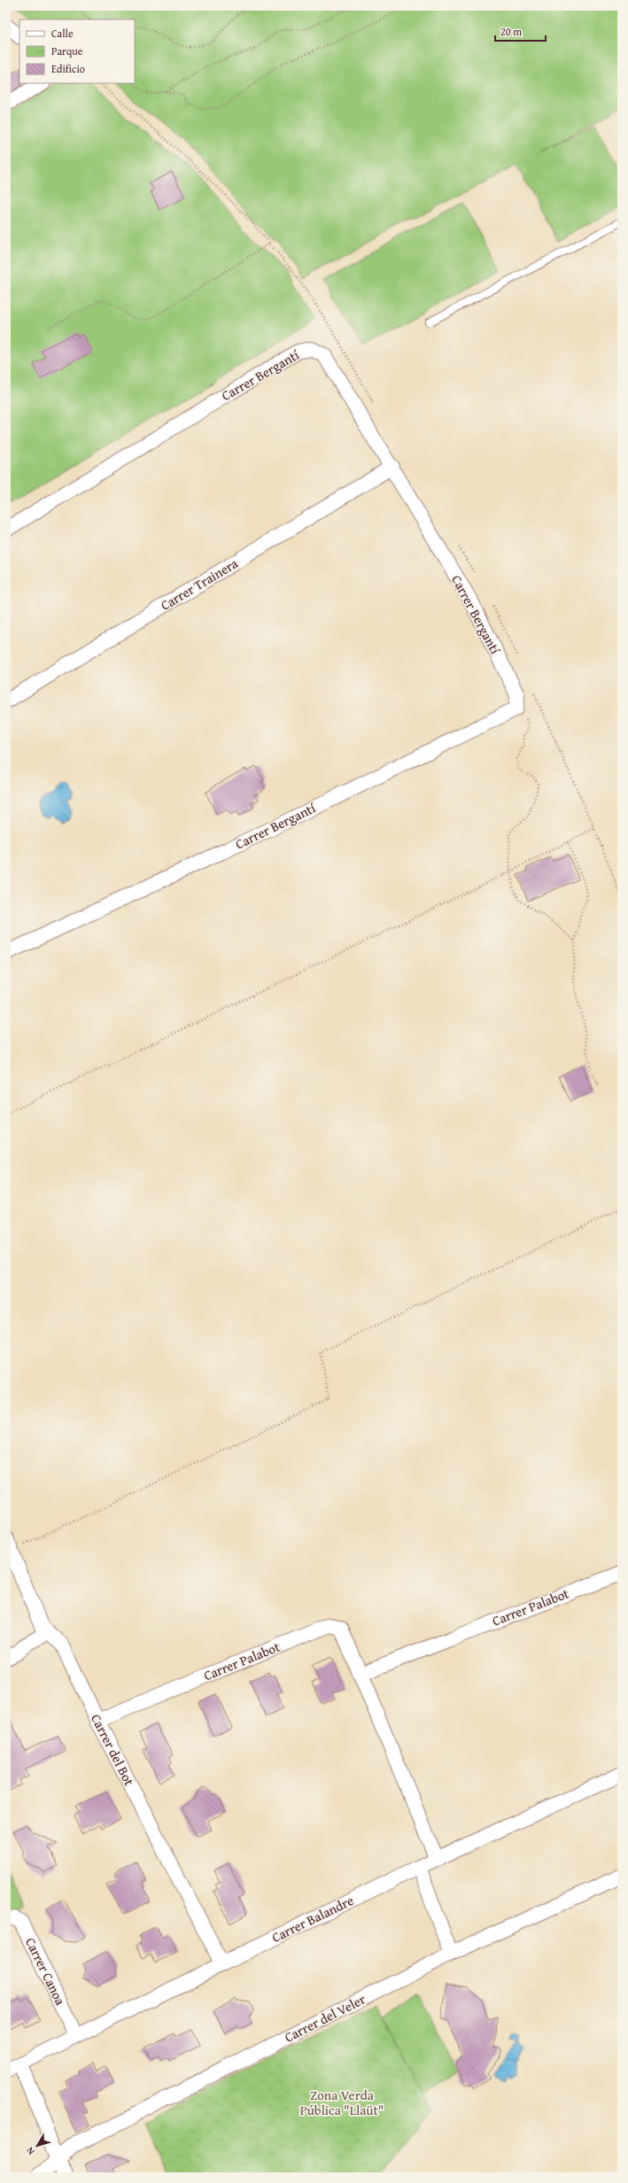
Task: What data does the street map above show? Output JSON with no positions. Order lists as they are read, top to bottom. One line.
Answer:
{"streets":{"street":["Carrer Bergantí","Carrer Trainera","Carrer Palabot","Carrer del Bot","Carrer Balandre","Carrer Canoa","Carrer del Veler"]},"crossings":[["Carrer Bergantí","Carrer Trainera"],["Carrer Palabot","Carrer del Bot"],["Carrer Palabot","Carrer Balandre"],["Carrer del Bot","Carrer Balandre"],["Carrer Balandre","Carrer Canoa"]],"parks":["Zona Verda Pública \"Llaüt\""],"legend":["Calle","Parque","Edificio"],"scale_bar":"20 m","north":"bottom left"}
